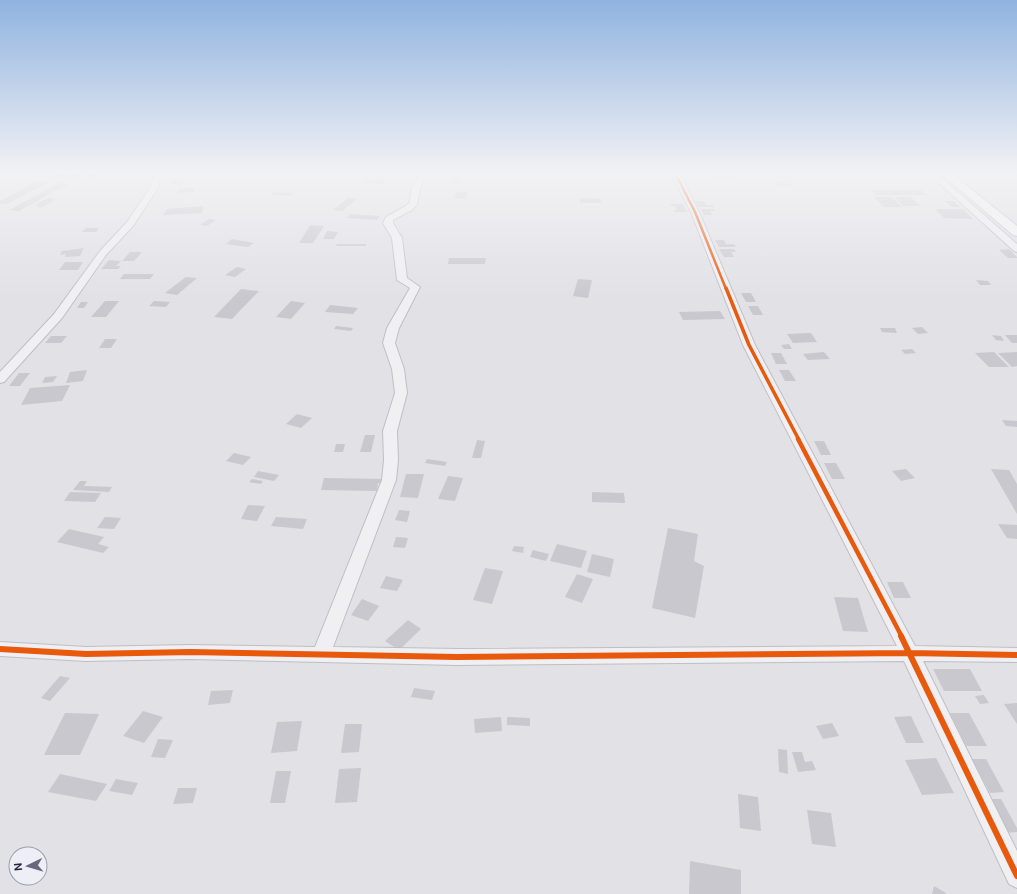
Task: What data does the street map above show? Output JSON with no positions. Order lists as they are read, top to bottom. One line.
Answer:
{"north":"left"}
